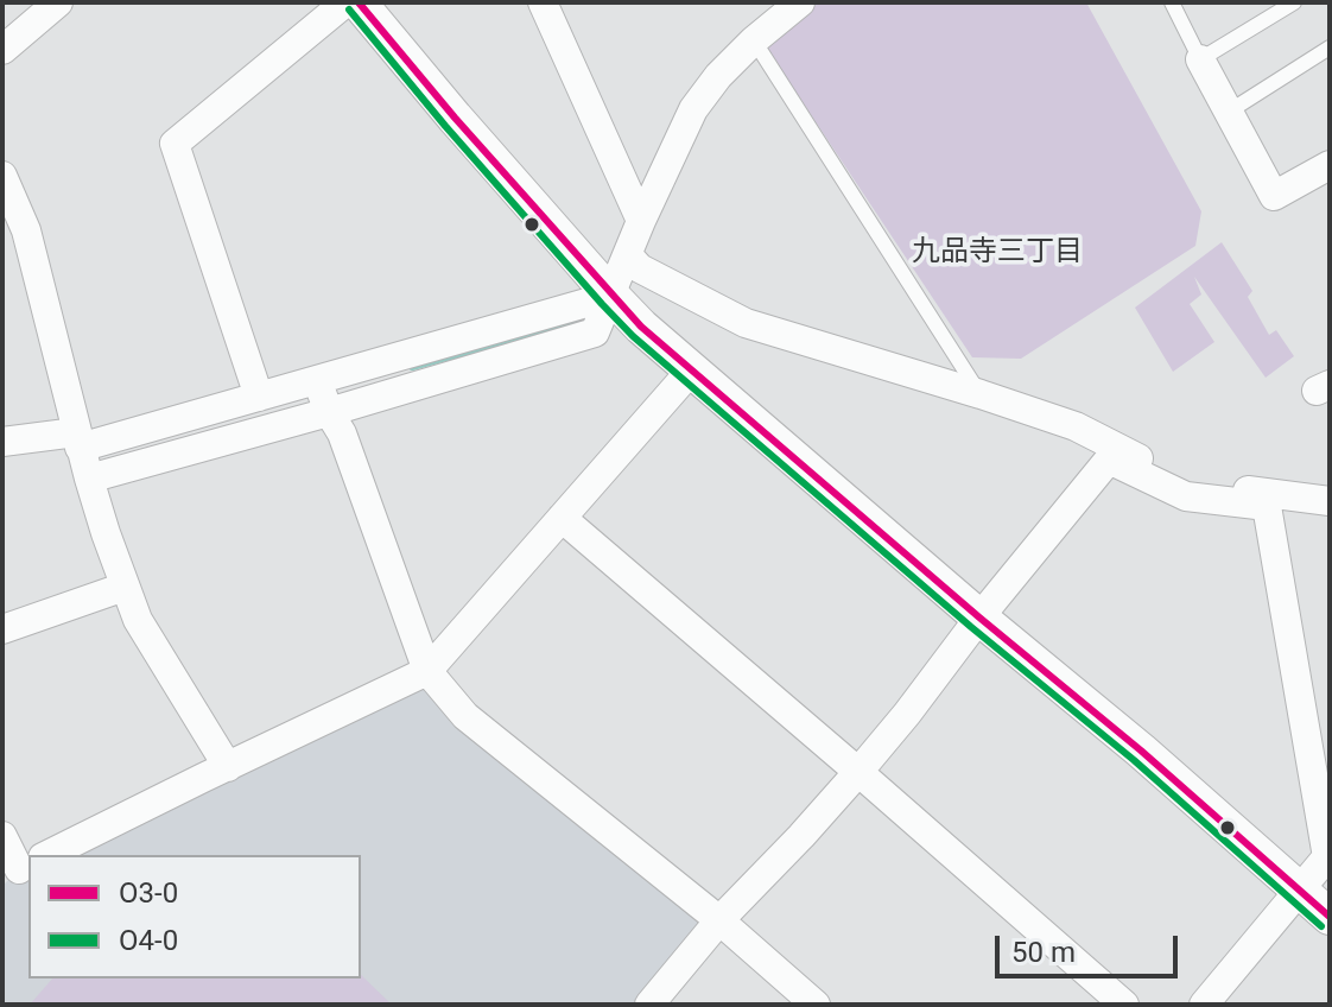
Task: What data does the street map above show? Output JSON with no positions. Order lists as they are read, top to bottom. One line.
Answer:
{"districts":["九品寺三丁目"],"lines":["transit line O3-0","transit line O4-0"],"legend":["O3-0","O4-0"],"scale_bar":"50 m"}
